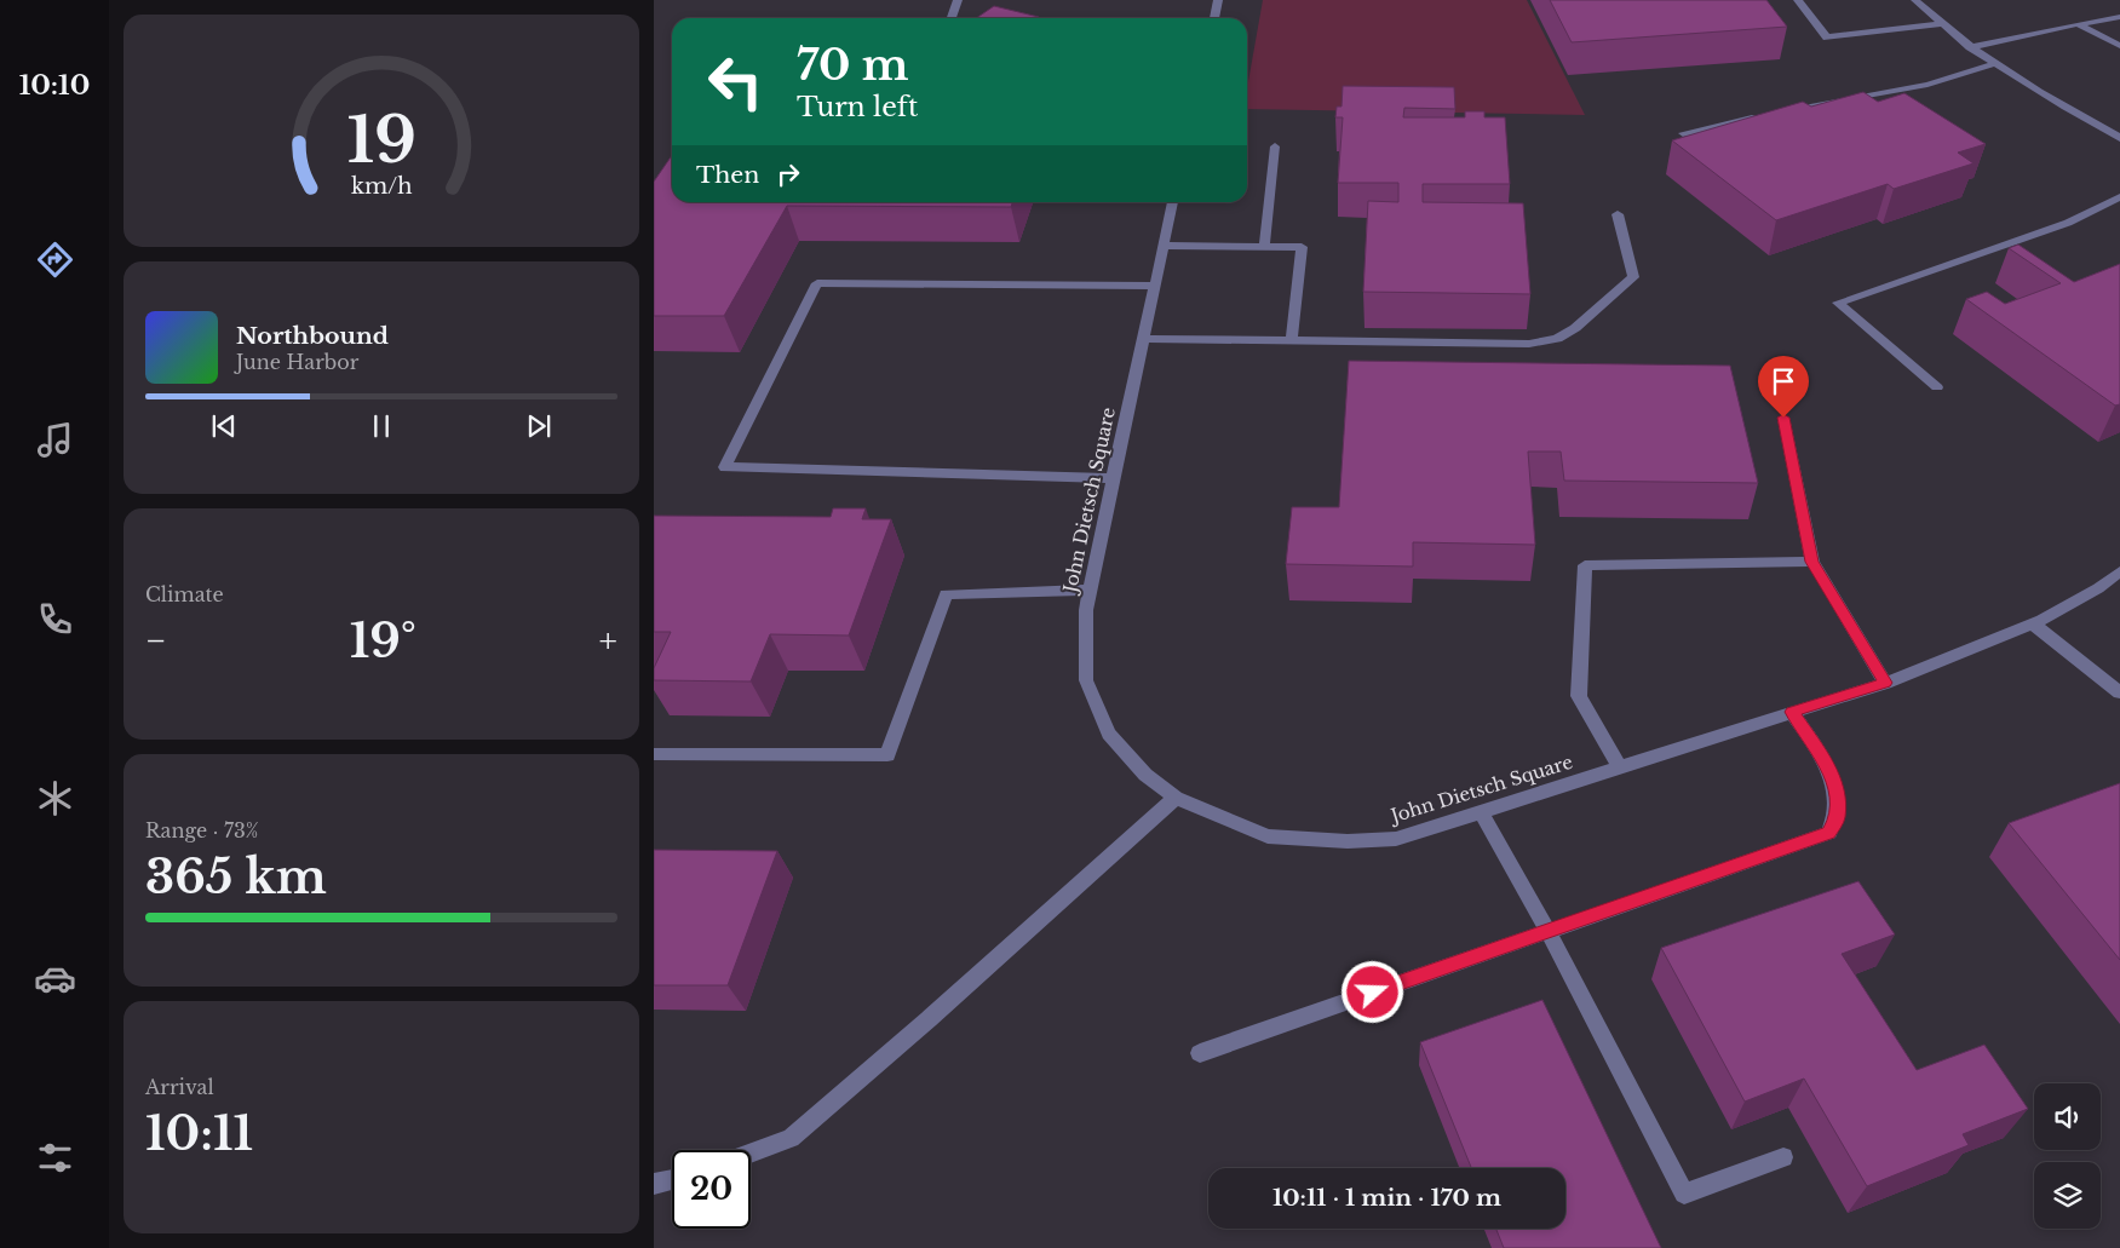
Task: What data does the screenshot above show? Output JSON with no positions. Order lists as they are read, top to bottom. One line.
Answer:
{"streets":{"street":["John Dietsch Square"]},"page":{"tabs":"10:10","turn":["70 m","Turn left"],"then":"Then","song":["Northbound","June Harbor"],"tile":["Climate",["Range · 73%","365 km"],["Arrival","10:11"]],"heat":["−","19°","+"],"limit":"20","trip":"10:11 · 1 min · 170 m","gauge":["19","km/h"]}}
